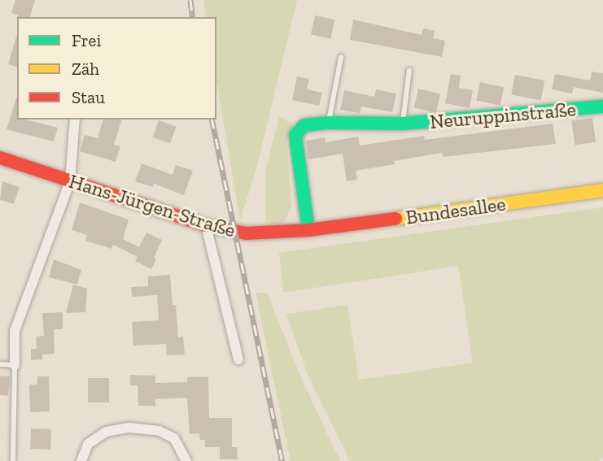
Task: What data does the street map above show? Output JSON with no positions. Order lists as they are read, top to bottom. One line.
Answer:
{"streets":{"main road":["Neuruppinstraße","Hans-Jürgen-Straße","Bundesallee"]},"crossings":[["Neuruppinstraße","Hans-Jürgen-Straße"],["Neuruppinstraße","Bundesallee"],["Hans-Jürgen-Straße","Bundesallee"]],"legend":["Frei","Zäh","Stau"]}
